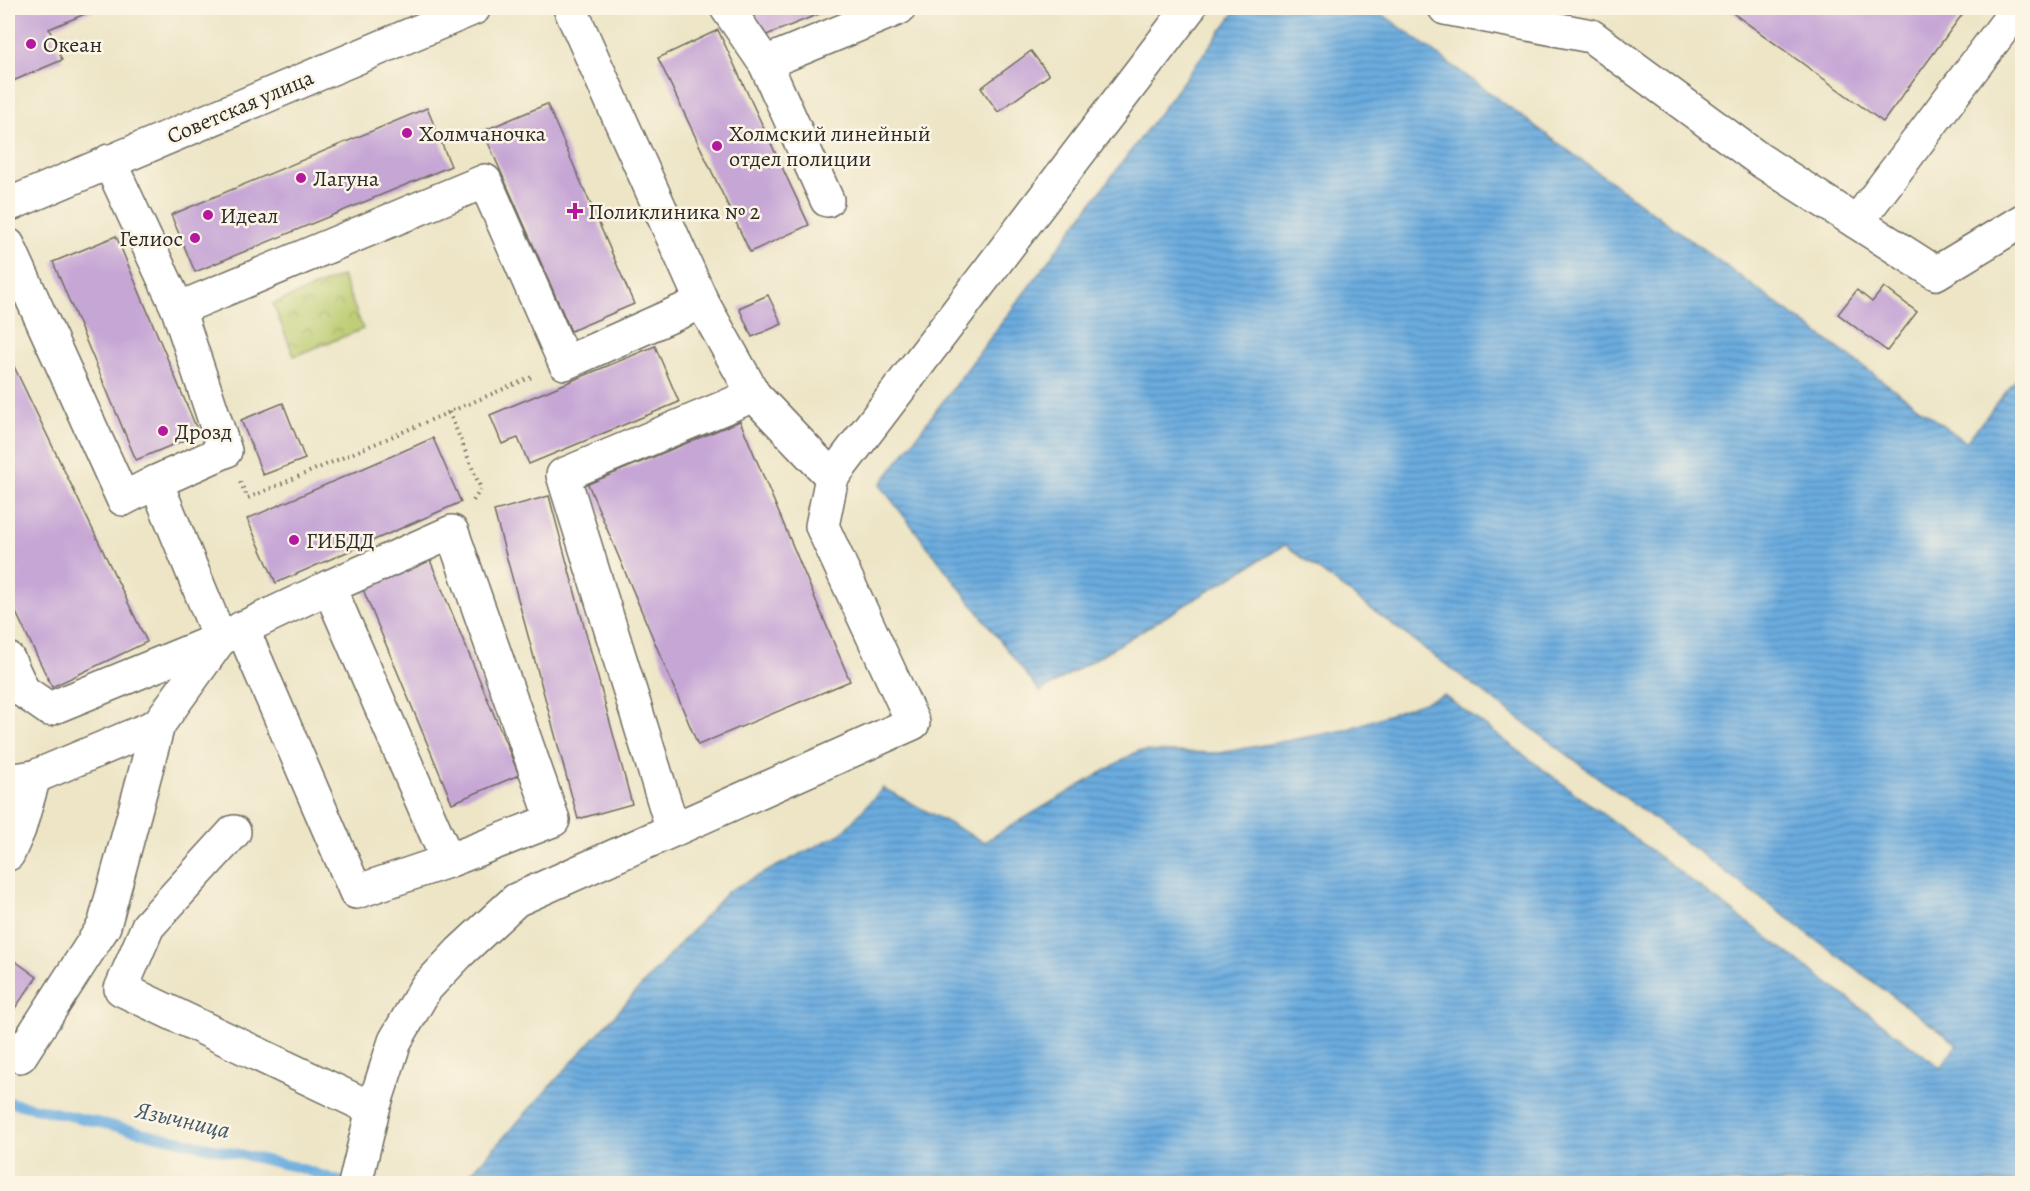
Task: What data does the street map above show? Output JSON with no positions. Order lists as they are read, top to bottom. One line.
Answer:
{"streets":{"street":["Советская улица"]},"water":["Язычница"],"places":{"other":["Океан","Холмчаночка","Холмский линейный отдел полиции","Лагуна","Идеал","Гелиос","Дрозд","ГИБДД"],"health":["Поликлиника № 2"]}}
